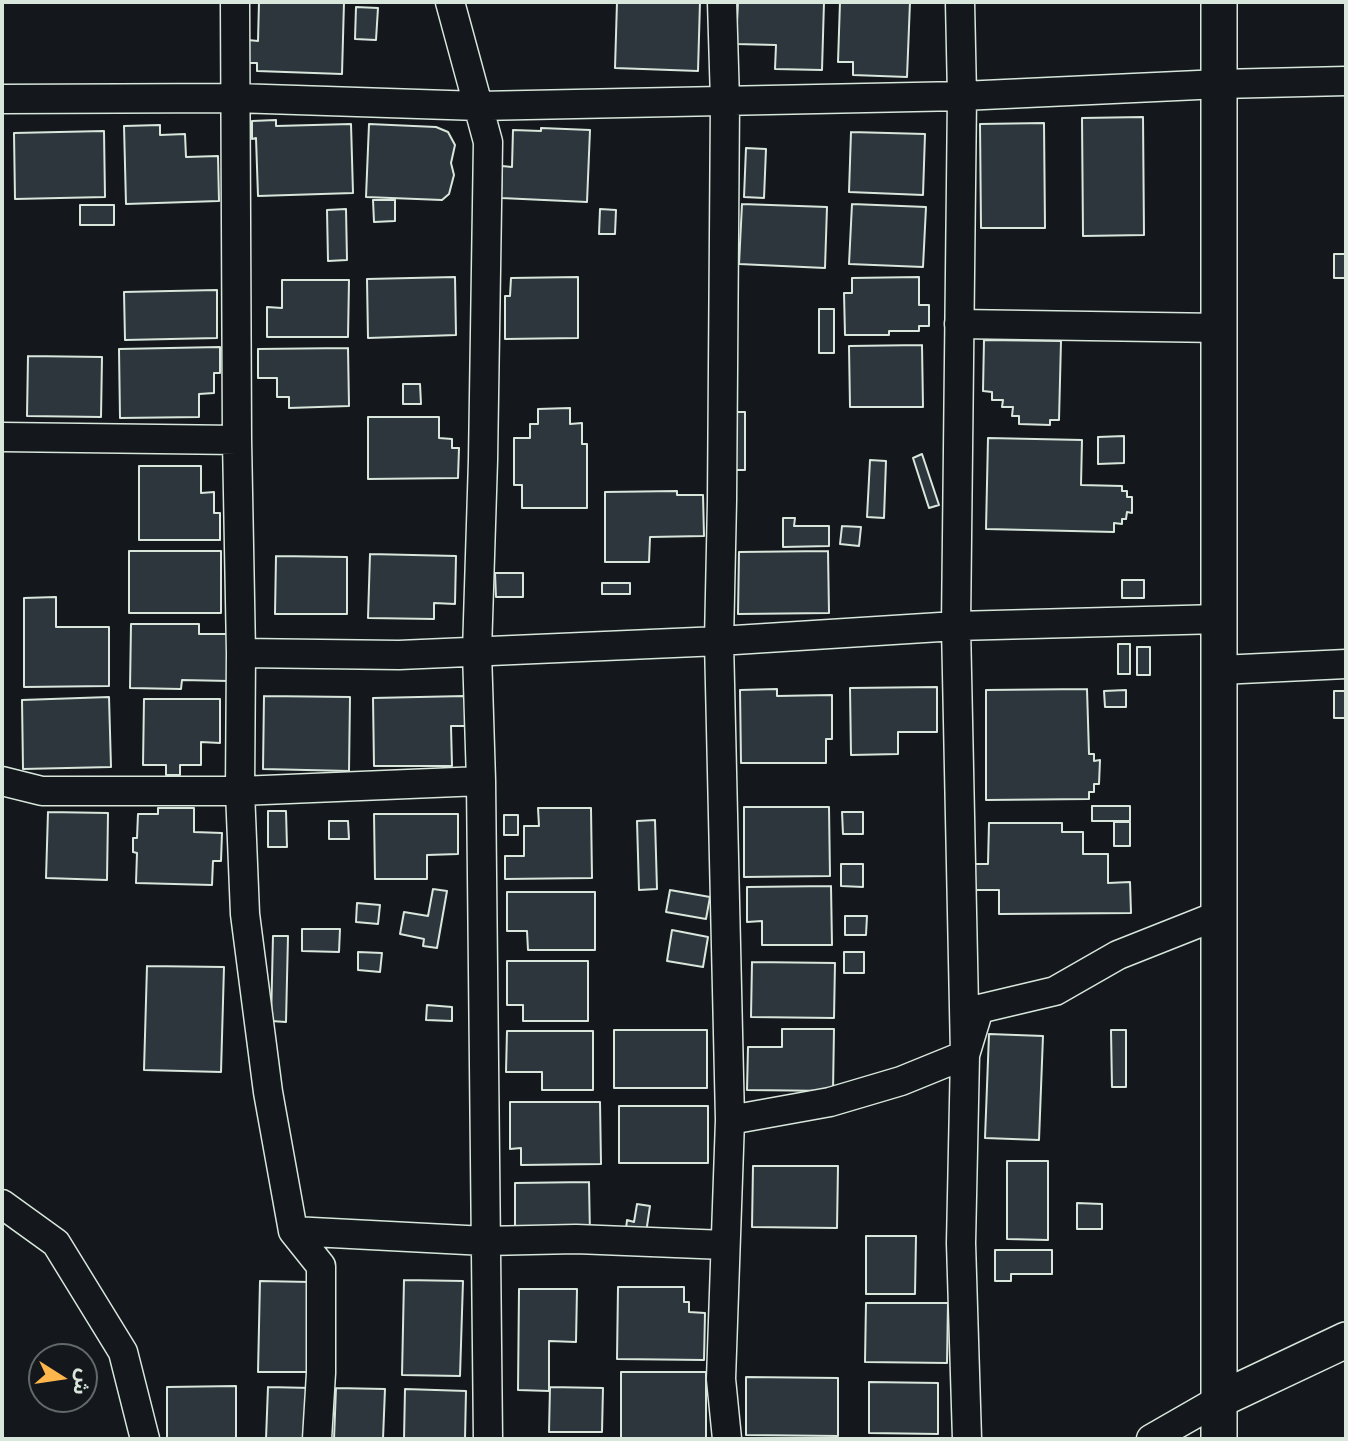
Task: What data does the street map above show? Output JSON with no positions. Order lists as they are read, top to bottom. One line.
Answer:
{"north":"right"}
